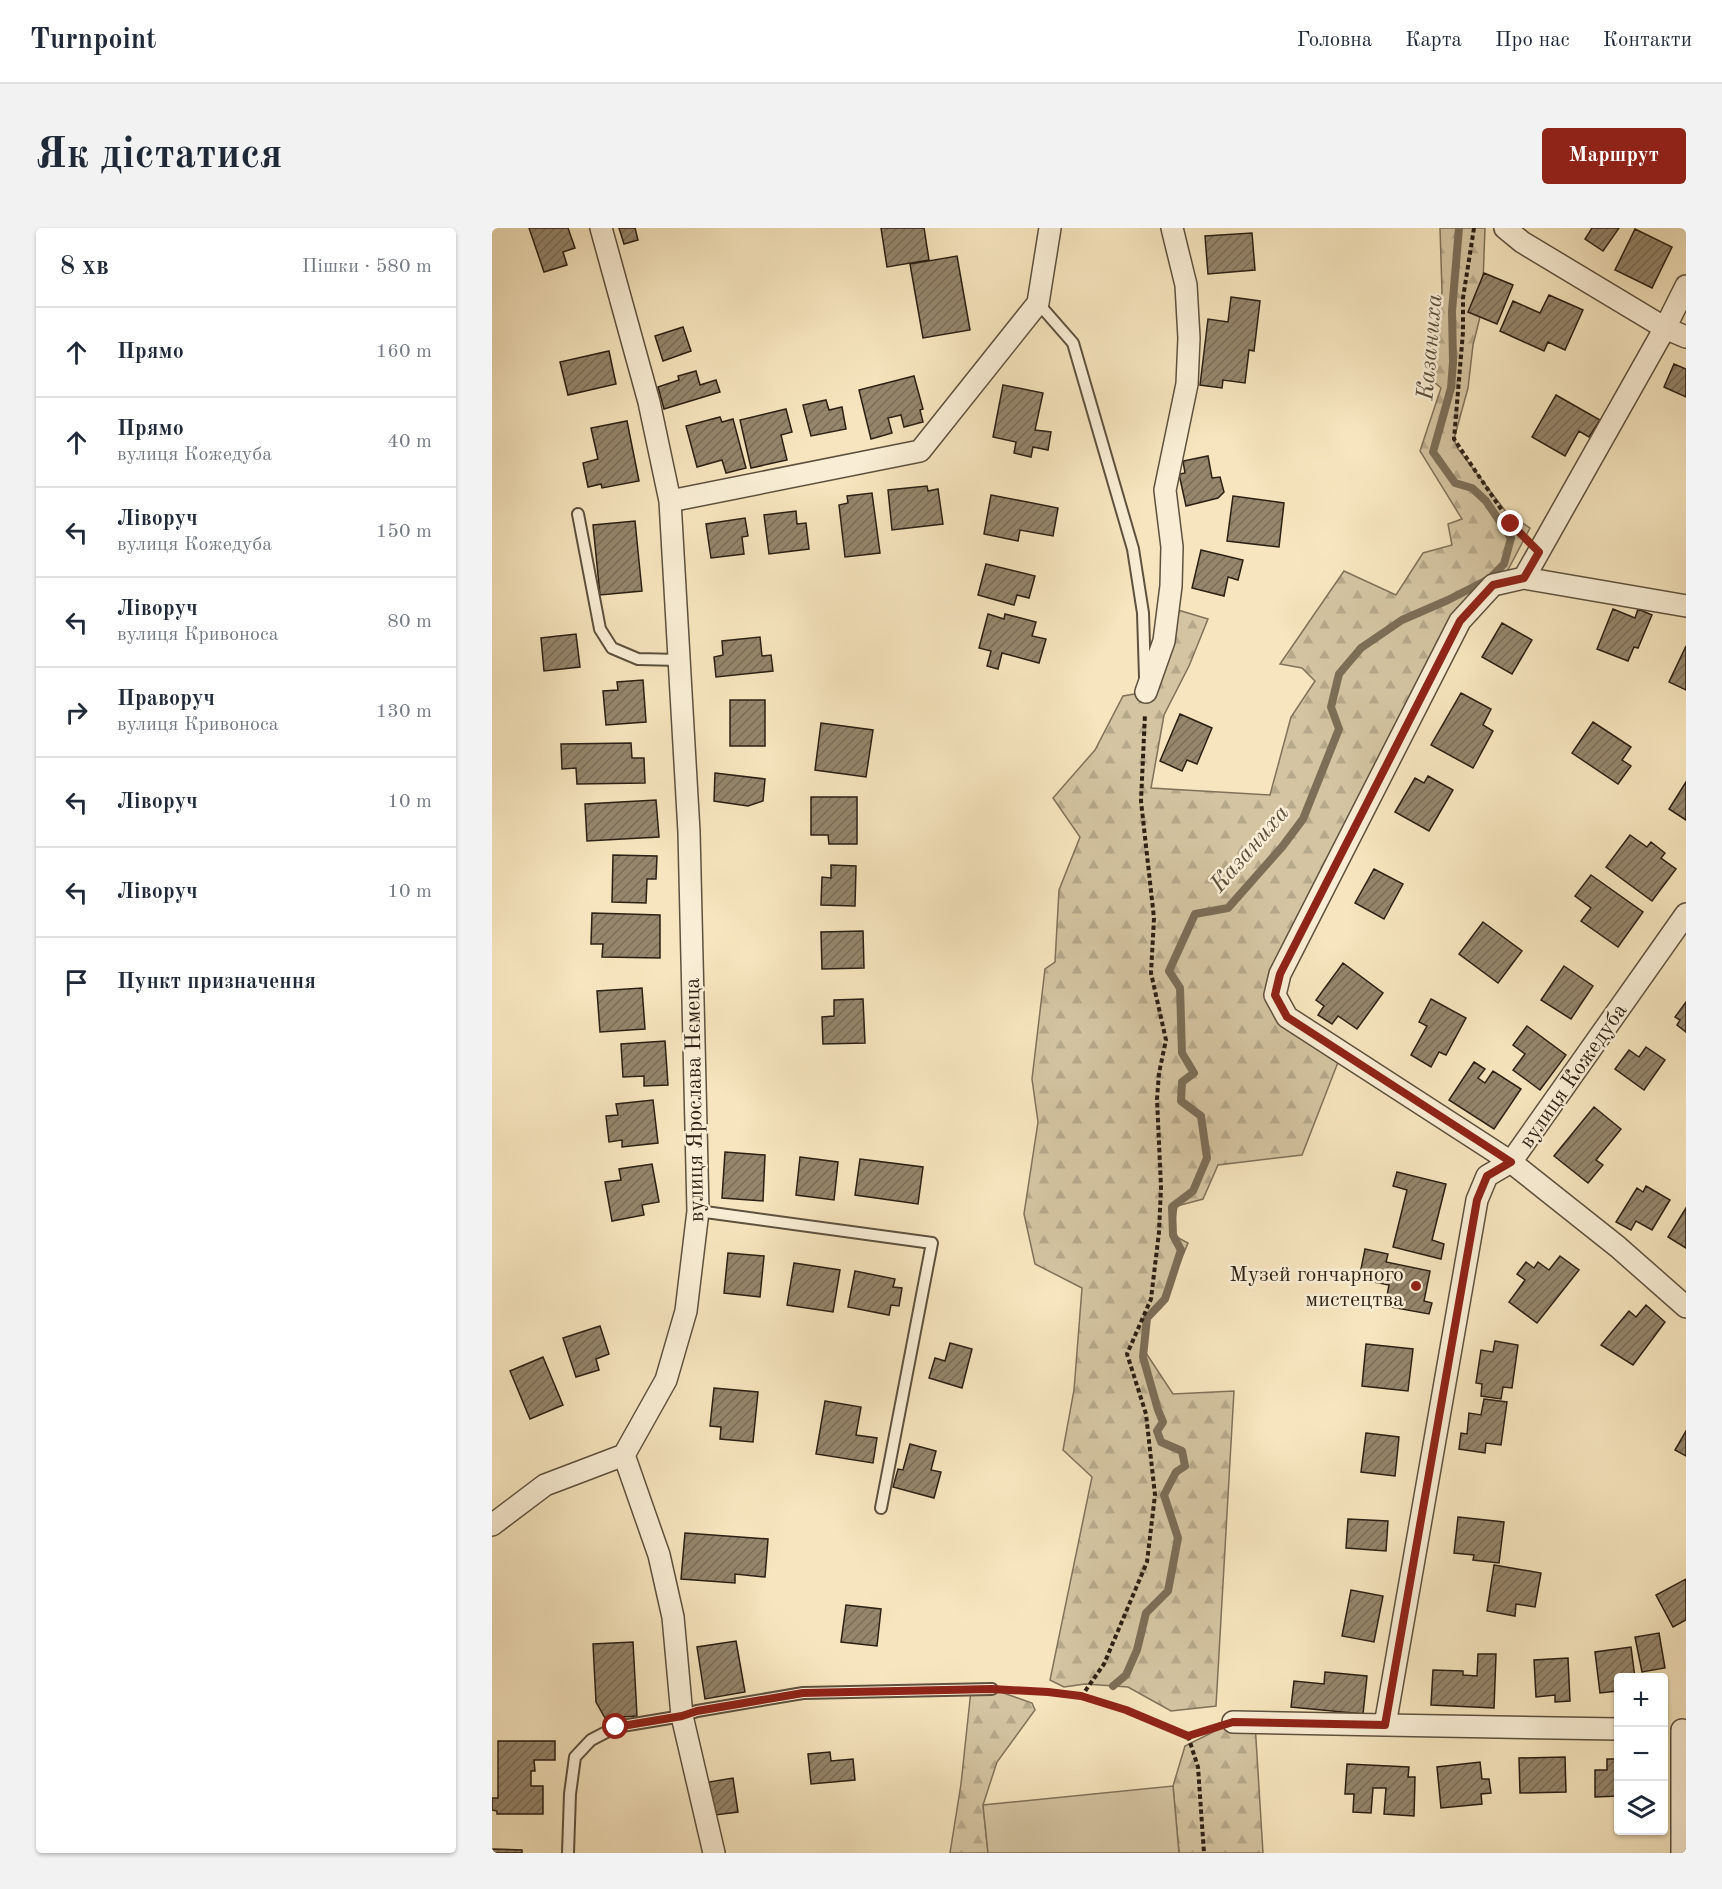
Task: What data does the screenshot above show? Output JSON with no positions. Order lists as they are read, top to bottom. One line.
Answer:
{"streets":{"street":["вулиця Кожедуба","вулиця Ярослава Нємеца"]},"water":["Казаниха"],"places":["Музей гончарного мистецтва"],"page":{"header":"Turnpoint","nav":["Головна","Карта","Про нас","Контакти"],"buttons":"Маршрут","title":"Як дістатися","heading":["8 хв","Пішки · 580 m"],"list":[["Прямо","160 m"],["Прямо","вулиця Кожедуба","40 m"],["Ліворуч","вулиця Кожедуба","150 m"],["Ліворуч","вулиця Кривоноса","80 m"],["Праворуч","вулиця Кривоноса","130 m"],["Ліворуч","10 m"],["Ліворуч","10 m"],"Пункт призначення"],"map_buttons":["+","−"]}}
